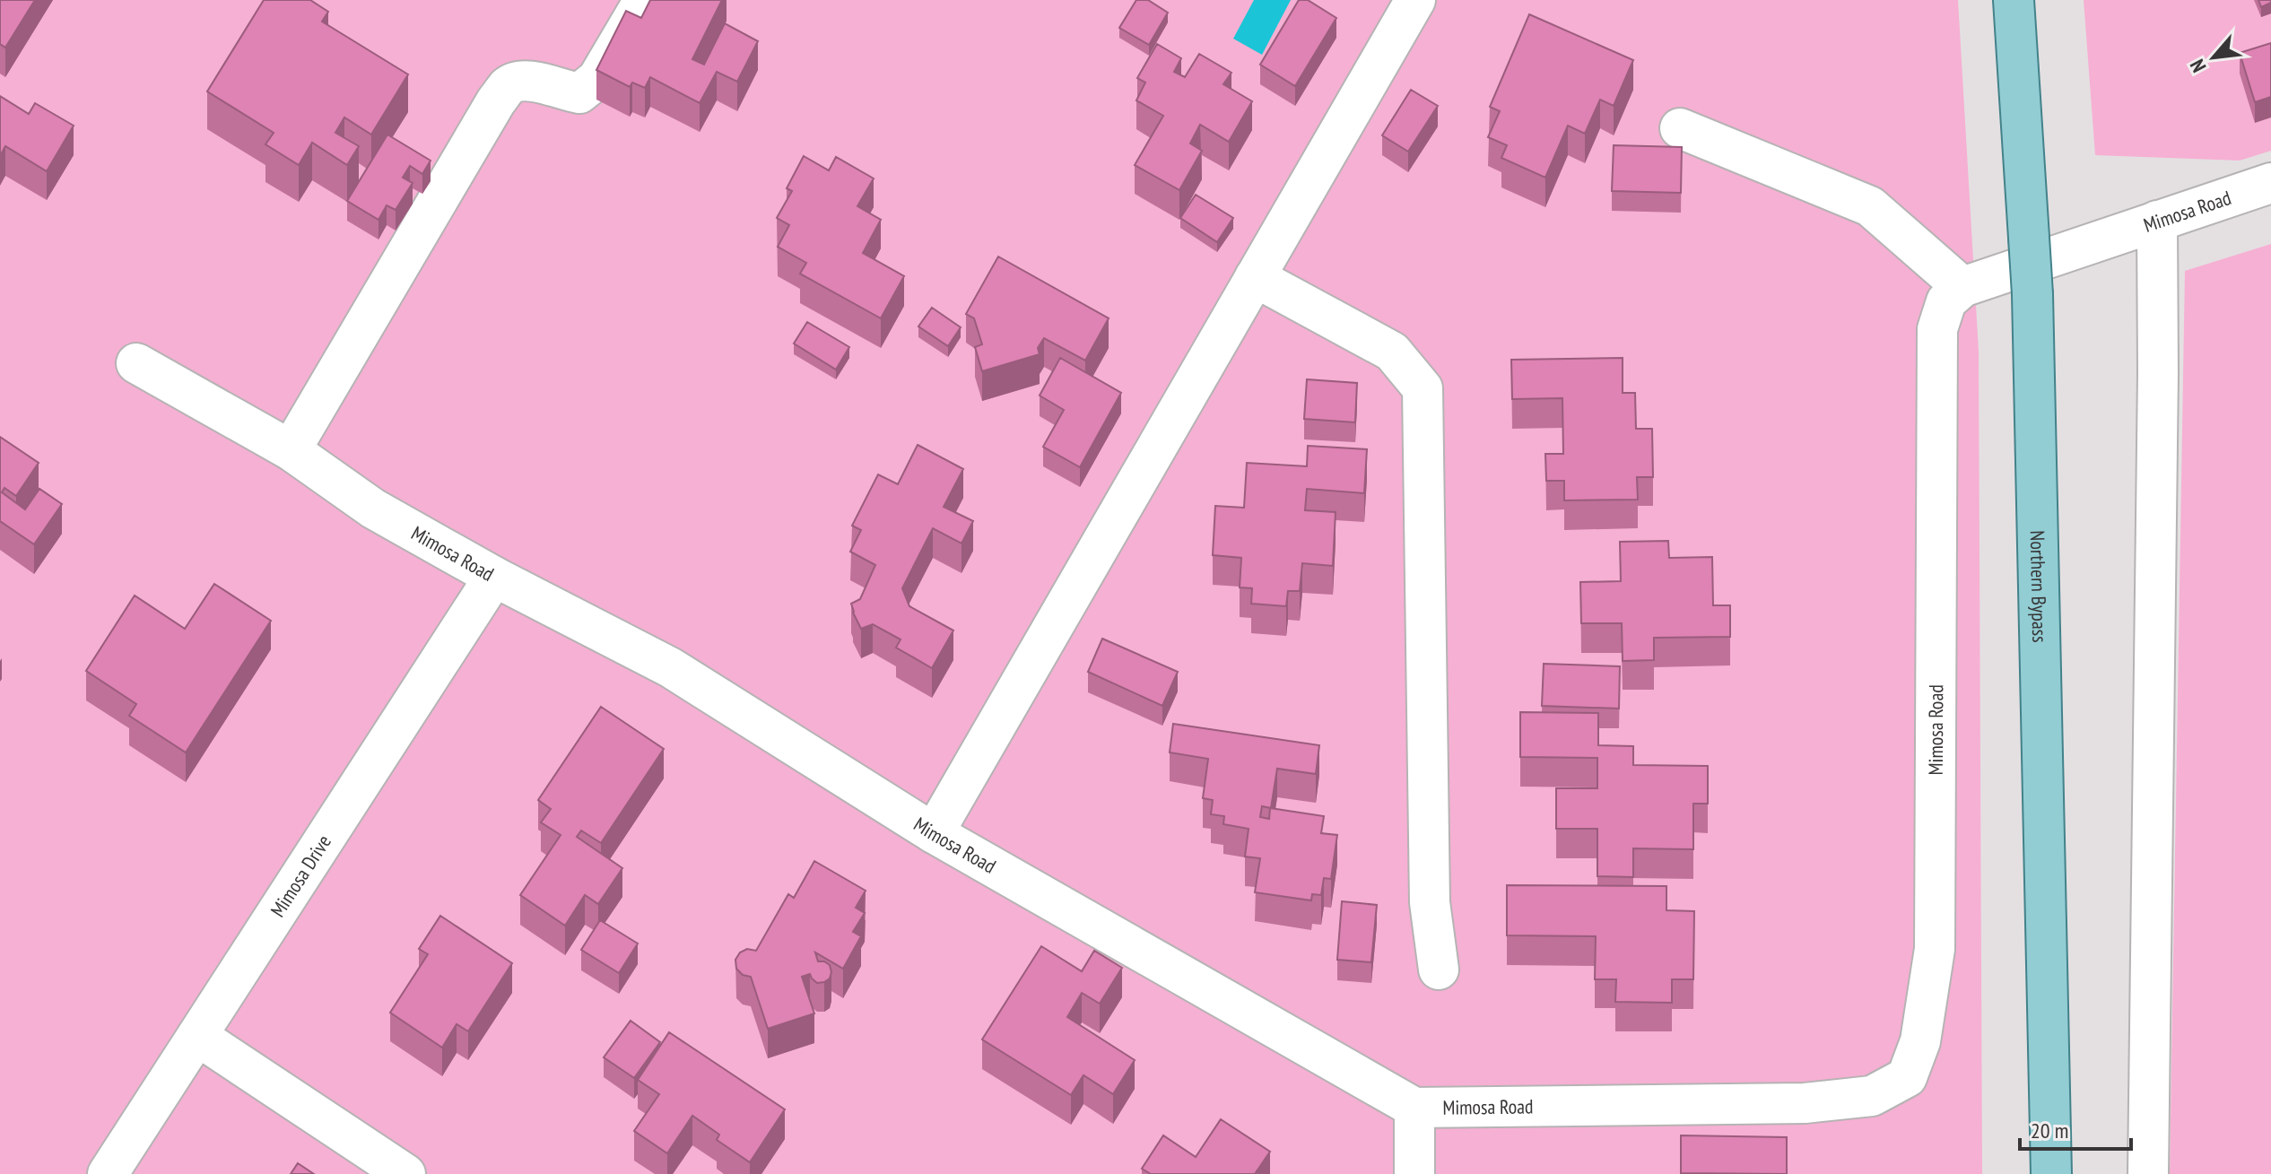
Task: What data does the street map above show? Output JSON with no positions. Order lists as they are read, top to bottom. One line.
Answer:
{"streets":{"main road":["Northern Bypass"],"street":["Mimosa Road","Mimosa Drive"]},"crossings":[["Mimosa Road","Mimosa Drive"]],"scale_bar":"20 m","north":"bottom left"}
